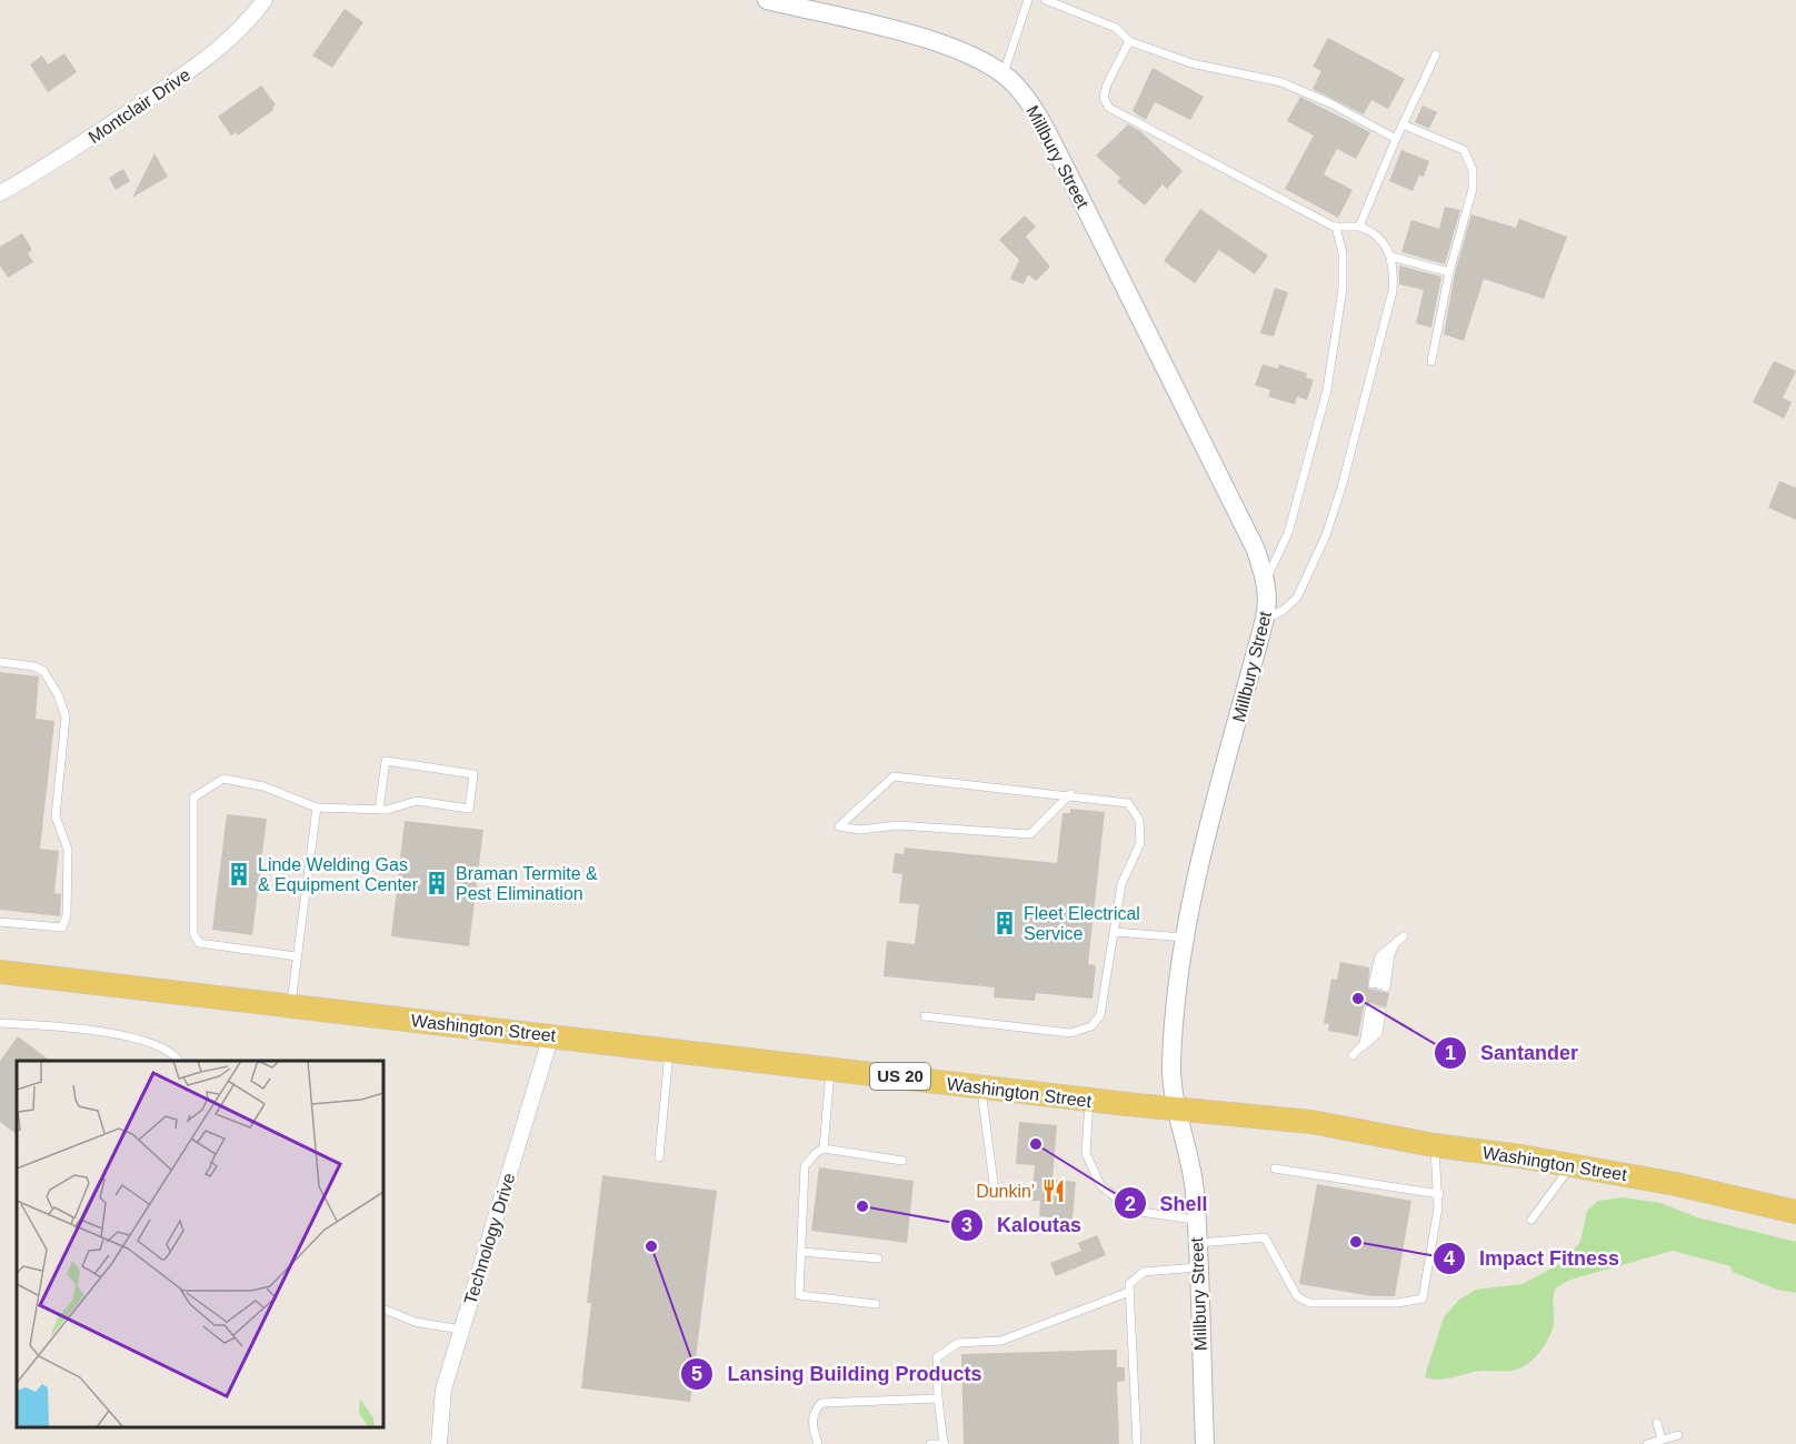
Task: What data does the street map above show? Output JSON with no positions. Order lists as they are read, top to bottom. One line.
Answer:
{"streets":{"main road":["Washington Street","US 20"],"street":["Montclair Drive","Millbury Street","Technology Drive"]},"crossings":[["Millbury Street","Washington Street"],["Washington Street","Technology Drive"]],"places":{"building":["Linde Welding Gas & Equipment Center","Braman Termite & Pest Elimination","Fleet Electrical Service"],"other":["Santander","Shell","Kaloutas","Impact Fitness","Lansing Building Products"],"restaurant":["Dunkin'"]}}
